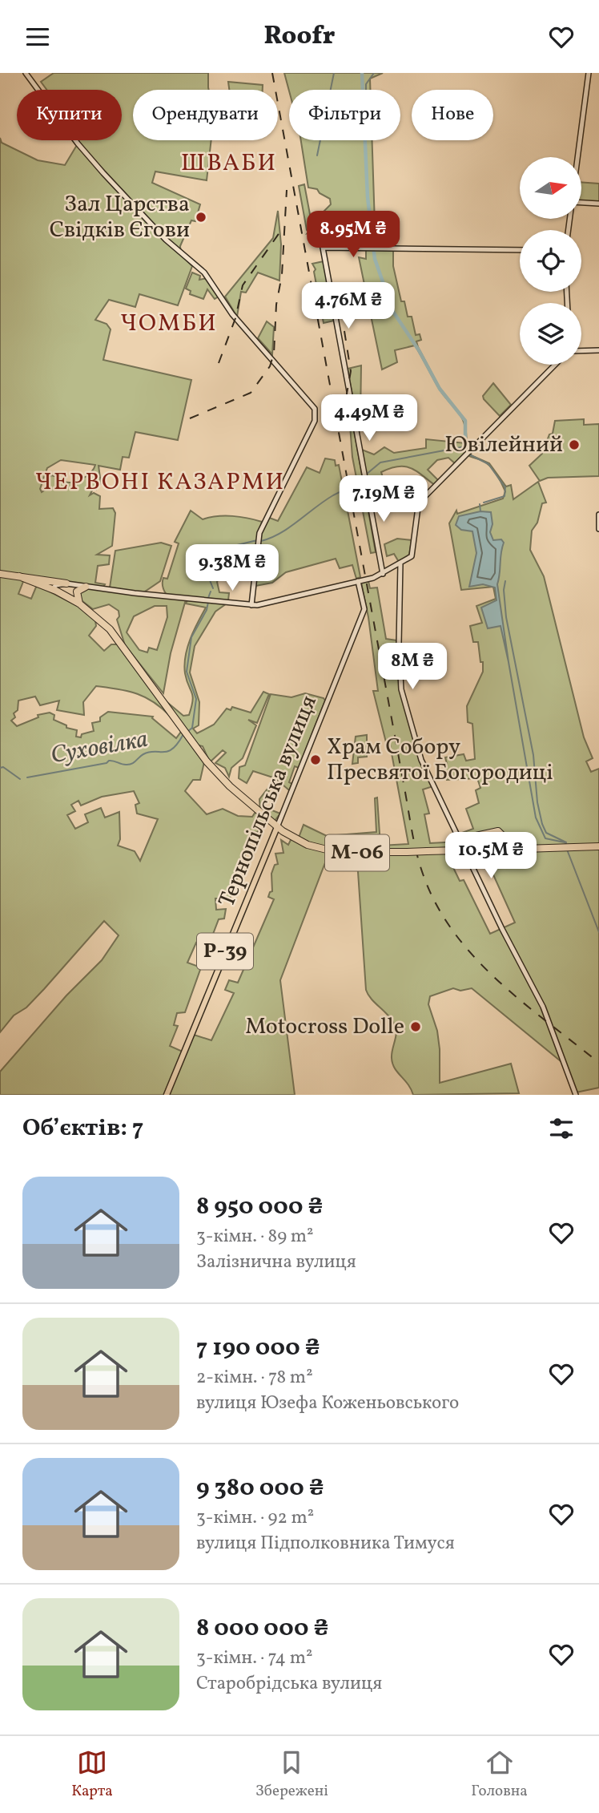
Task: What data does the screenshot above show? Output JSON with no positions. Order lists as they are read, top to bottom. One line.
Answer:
{"streets":{"highway":["М-06"],"main road":["Тернопільська вулиця","Р-39"]},"crossings":[["Тернопільська вулиця","М-06"]],"districts":["ШВАБИ","ЧОМБИ","ЧЕРВОНІ КАЗАРМИ"],"water":["Суховілка"],"places":["Зал Царства Свідків Єгови","Ювілейний","Храм Собору Пресвятої Богородиці","Motocross Dolle"],"north":"right","page":{"header":"Roofr","chip":["Купити","Орендувати","Фільтри","Нове"],"price":["8.95M ₴","4.76M ₴","4.49M ₴","7.19M ₴","9.38M ₴","8M ₴","10.5M ₴"],"heading":"Об’єктів: 7","list":[{"name":"8 950 000 ₴","note":"3-кімн. · 89 m² · Залізнична вулиця"},{"name":"7 190 000 ₴","note":"2-кімн. · 78 m² · вулиця Юзефа Коженьовського"},{"name":"9 380 000 ₴","note":"3-кімн. · 92 m² · вулиця Підполковника Тимуся"},{"name":"8 000 000 ₴","note":"3-кімн. · 74 m² · Старобрідська вулиця"}],"tabs":["Карта","Збережені","Головна"]}}
